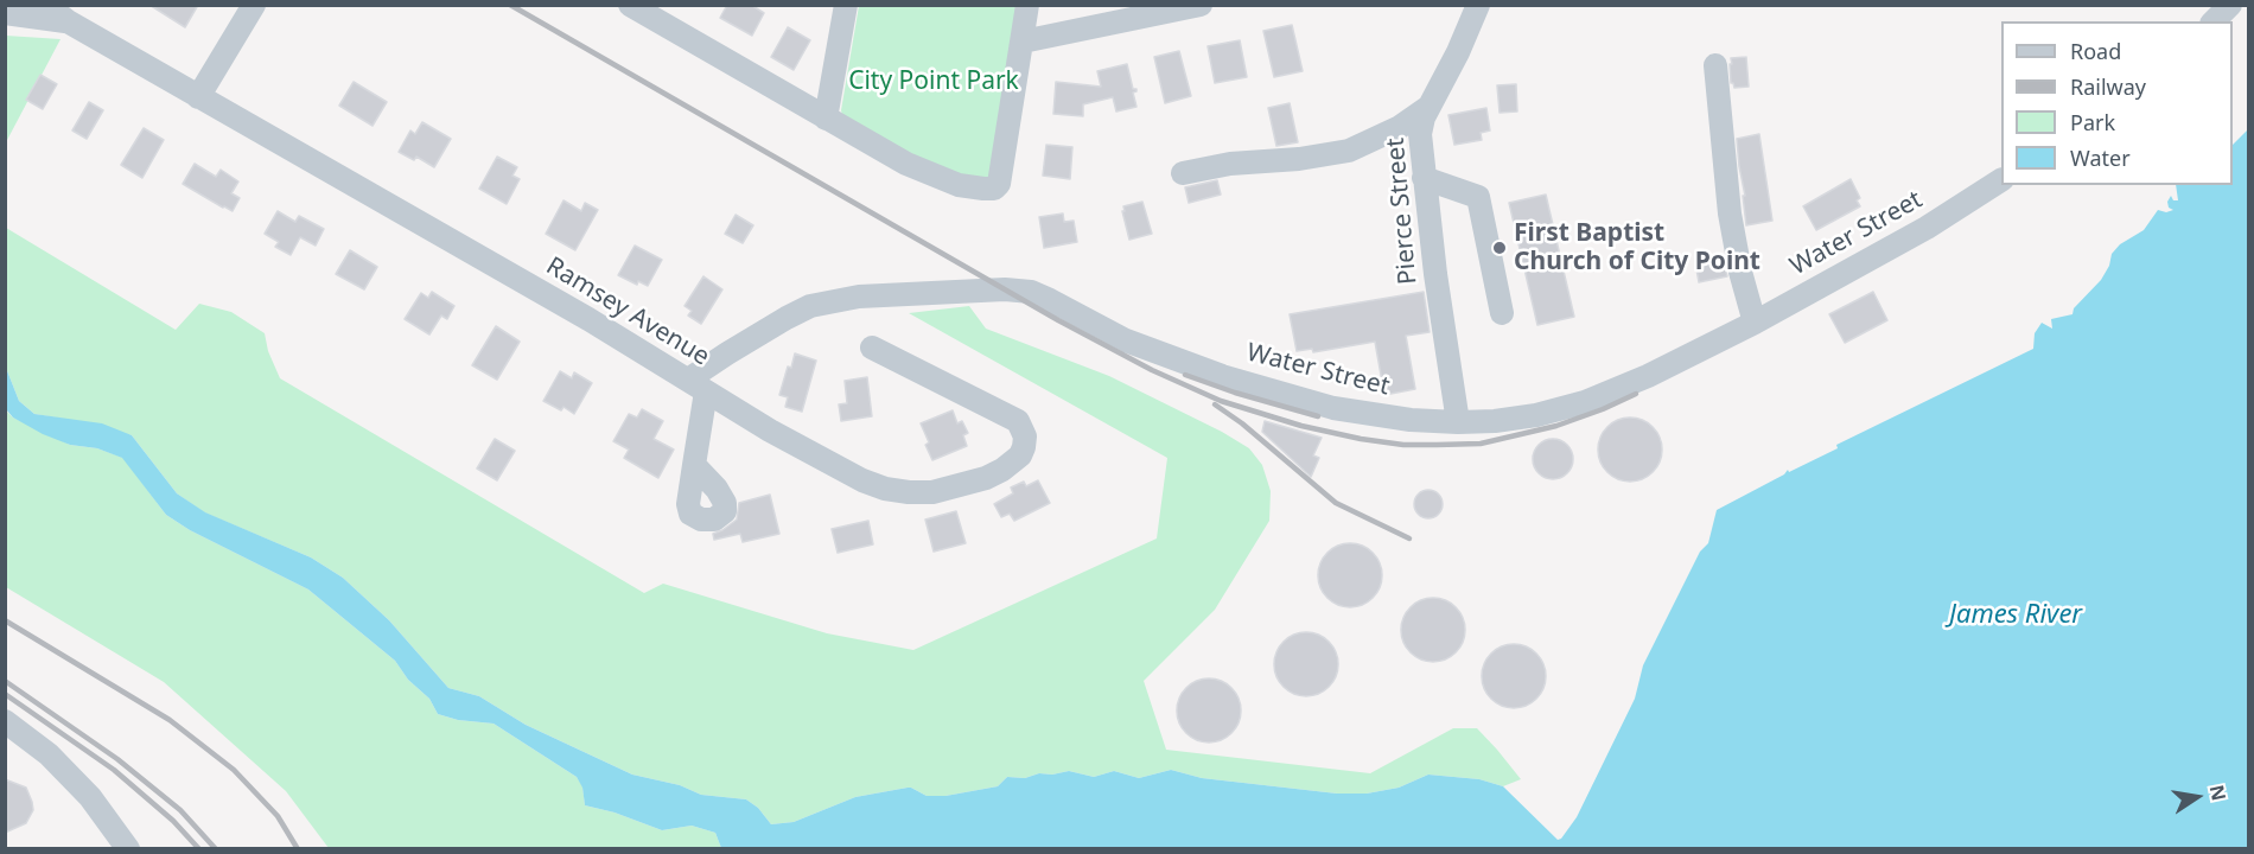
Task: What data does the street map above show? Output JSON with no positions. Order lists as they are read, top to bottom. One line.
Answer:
{"streets":{"street":["Pierce Street","Water Street","Ramsey Avenue"]},"crossings":[["Pierce Street","Water Street"],["Water Street","Ramsey Avenue"]],"water":["James River"],"parks":["City Point Park"],"places":["First Baptist Church of City Point"],"legend":["Road","Railway","Park","Water"],"north":"right"}
